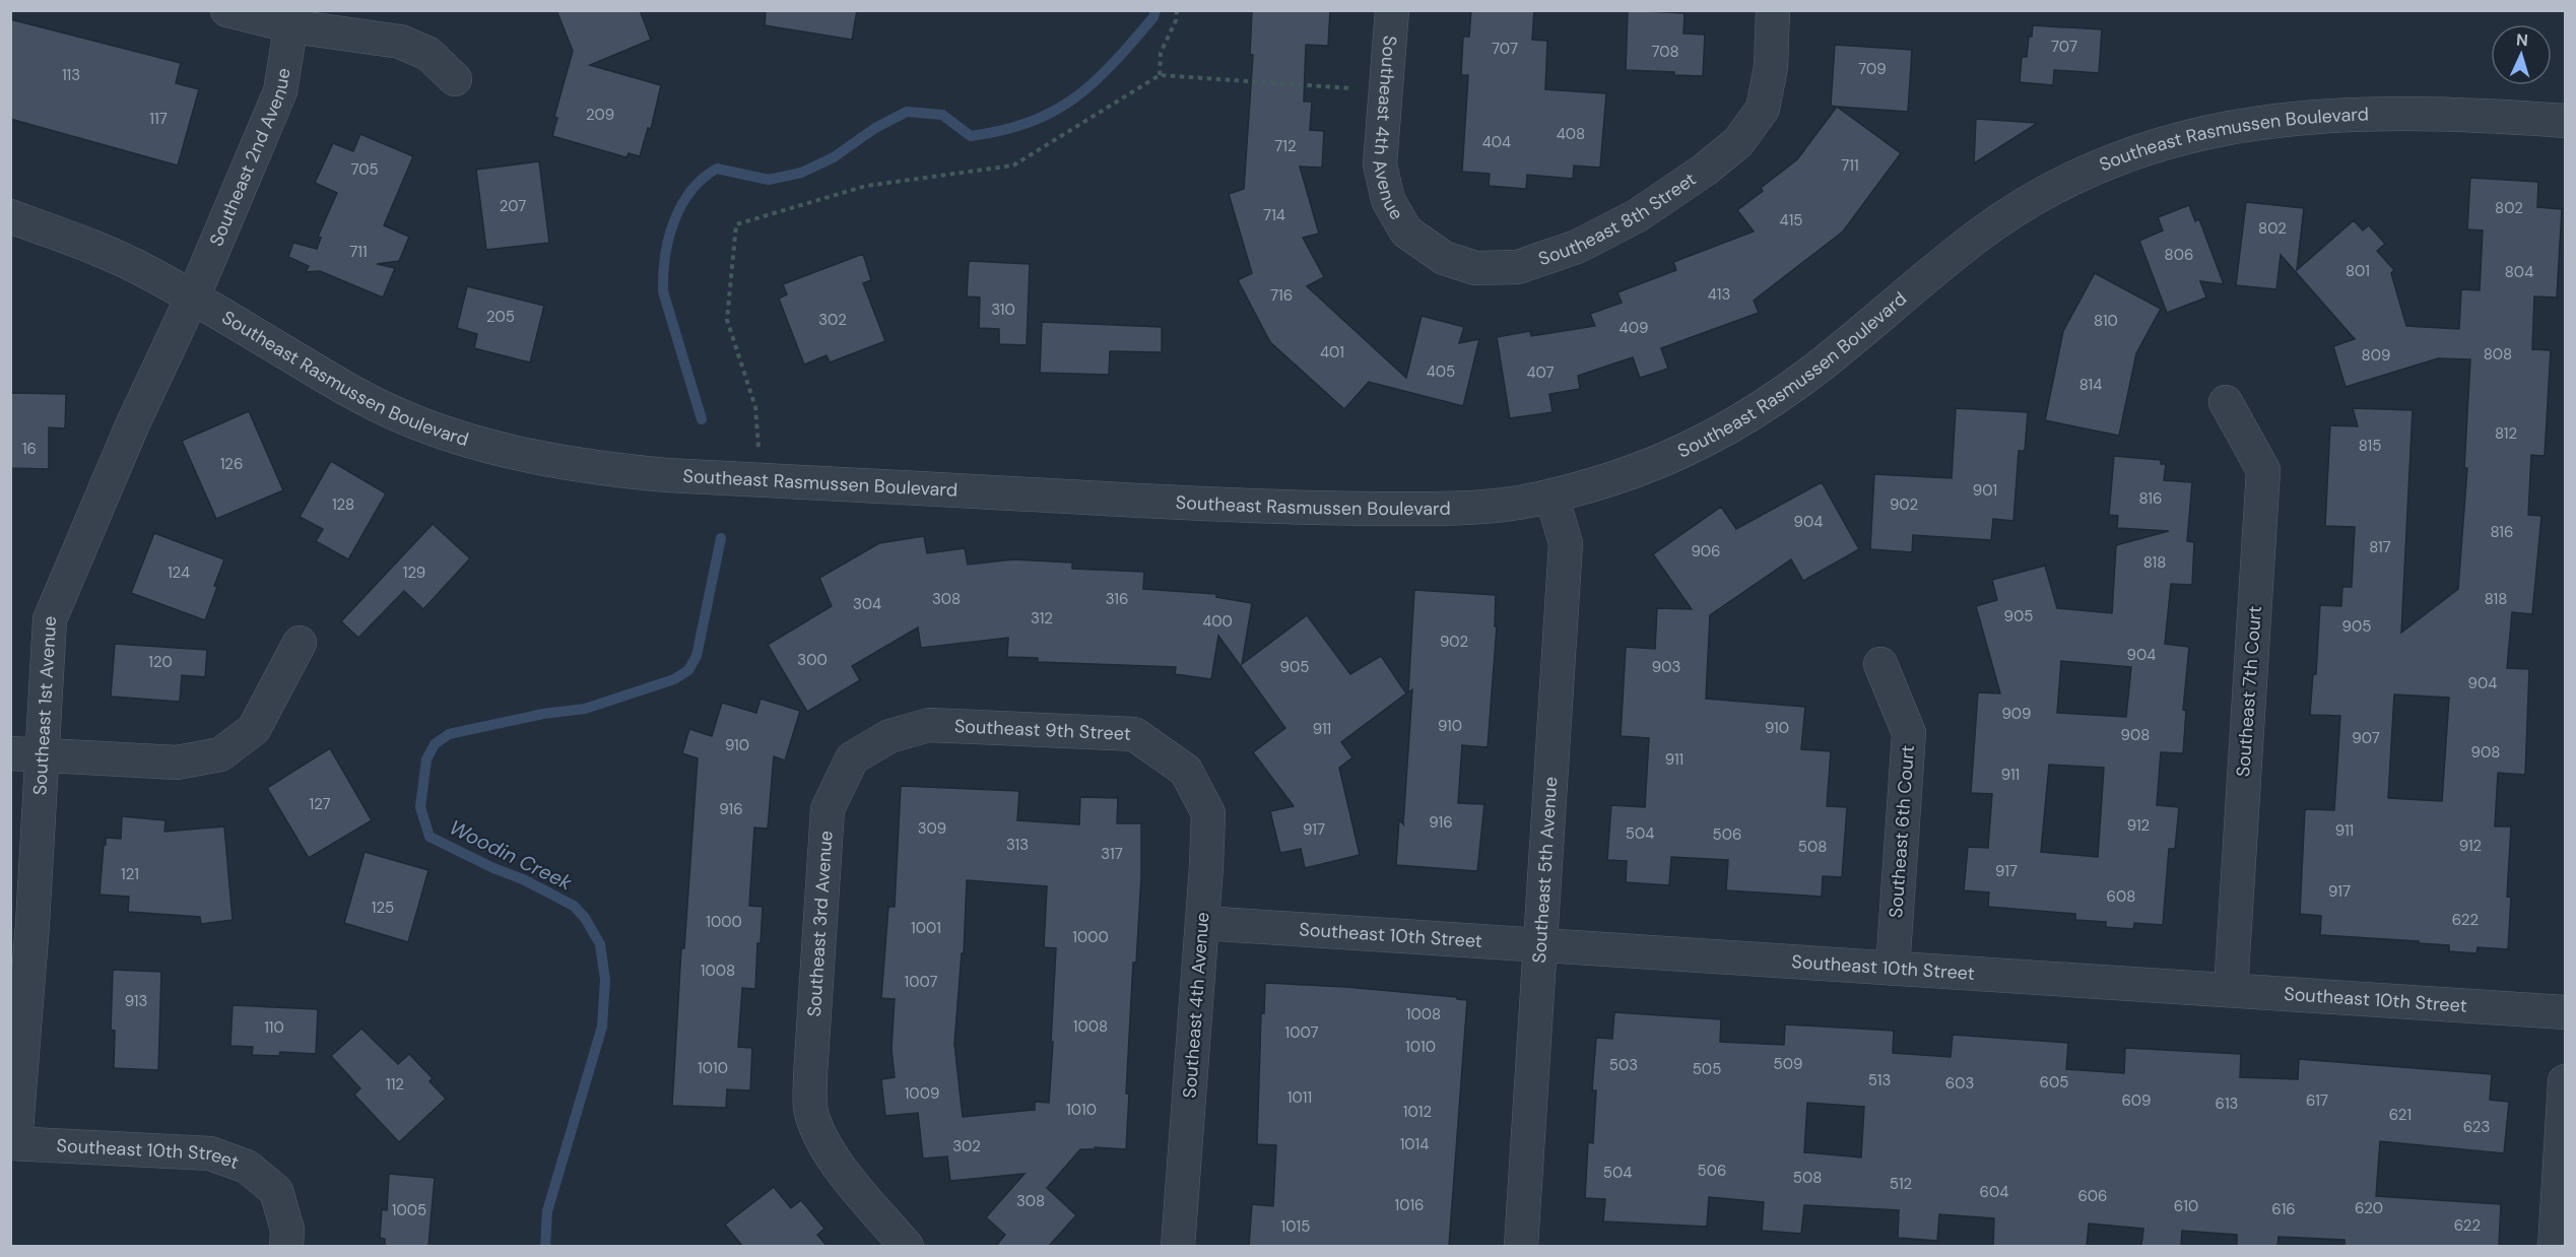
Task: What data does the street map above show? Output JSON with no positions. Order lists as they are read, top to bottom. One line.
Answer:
{"streets":{"street":["Southeast 4th Avenue","Southeast Rasmussen Boulevard","Southeast 2nd Avenue","Southeast 8th Street","Southeast 7th Court","Southeast 1st Avenue","Southeast 9th Street","Southeast 6th Court","Southeast 5th Avenue","Southeast 3rd Avenue","Southeast 10th Street"]},"crossings":[["Southeast 4th Avenue","Southeast 8th Street"],["Southeast 4th Avenue","Southeast 9th Street"],["Southeast 4th Avenue","Southeast 10th Street"],["Southeast Rasmussen Boulevard","Southeast 2nd Avenue"],["Southeast Rasmussen Boulevard","Southeast 1st Avenue"],["Southeast Rasmussen Boulevard","Southeast 5th Avenue"],["Southeast 2nd Avenue","Southeast 1st Avenue"],["Southeast 7th Court","Southeast 10th Street"],["Southeast 1st Avenue","Southeast 10th Street"],["Southeast 9th Street","Southeast 3rd Avenue"],["Southeast 6th Court","Southeast 10th Street"],["Southeast 5th Avenue","Southeast 10th Street"]],"water":["Woodin Creek"],"house_numbers":["707","707","708","709","113","209","117","408","404","712","711","705","207","802","714","415","802","711","806","801","804","413","716","310","205","302","810","409","401","808","809","405","407","814","812","815","16","126","901","816","128","902","904","816","817","906","818","124","129","308","316","818","304","905","312","400","905","902","904","300","120","905","903","904","909","910","910","911","908","907","910","908","911","911","127","916","916","912","309","917","911","504","506","313","912","508","317","917","121","917","608","125","622","1000","1001","1000","1008","1007","913","1008","1008","110","1007","1010","509","503","1010","505","513","605","603","112","1009","1011","609","617","613","1010","1012","621","623","1014","302","506","504","508","512","604","606","308","1016","610","620","616","1005","622","1015"],"north":"top"}
